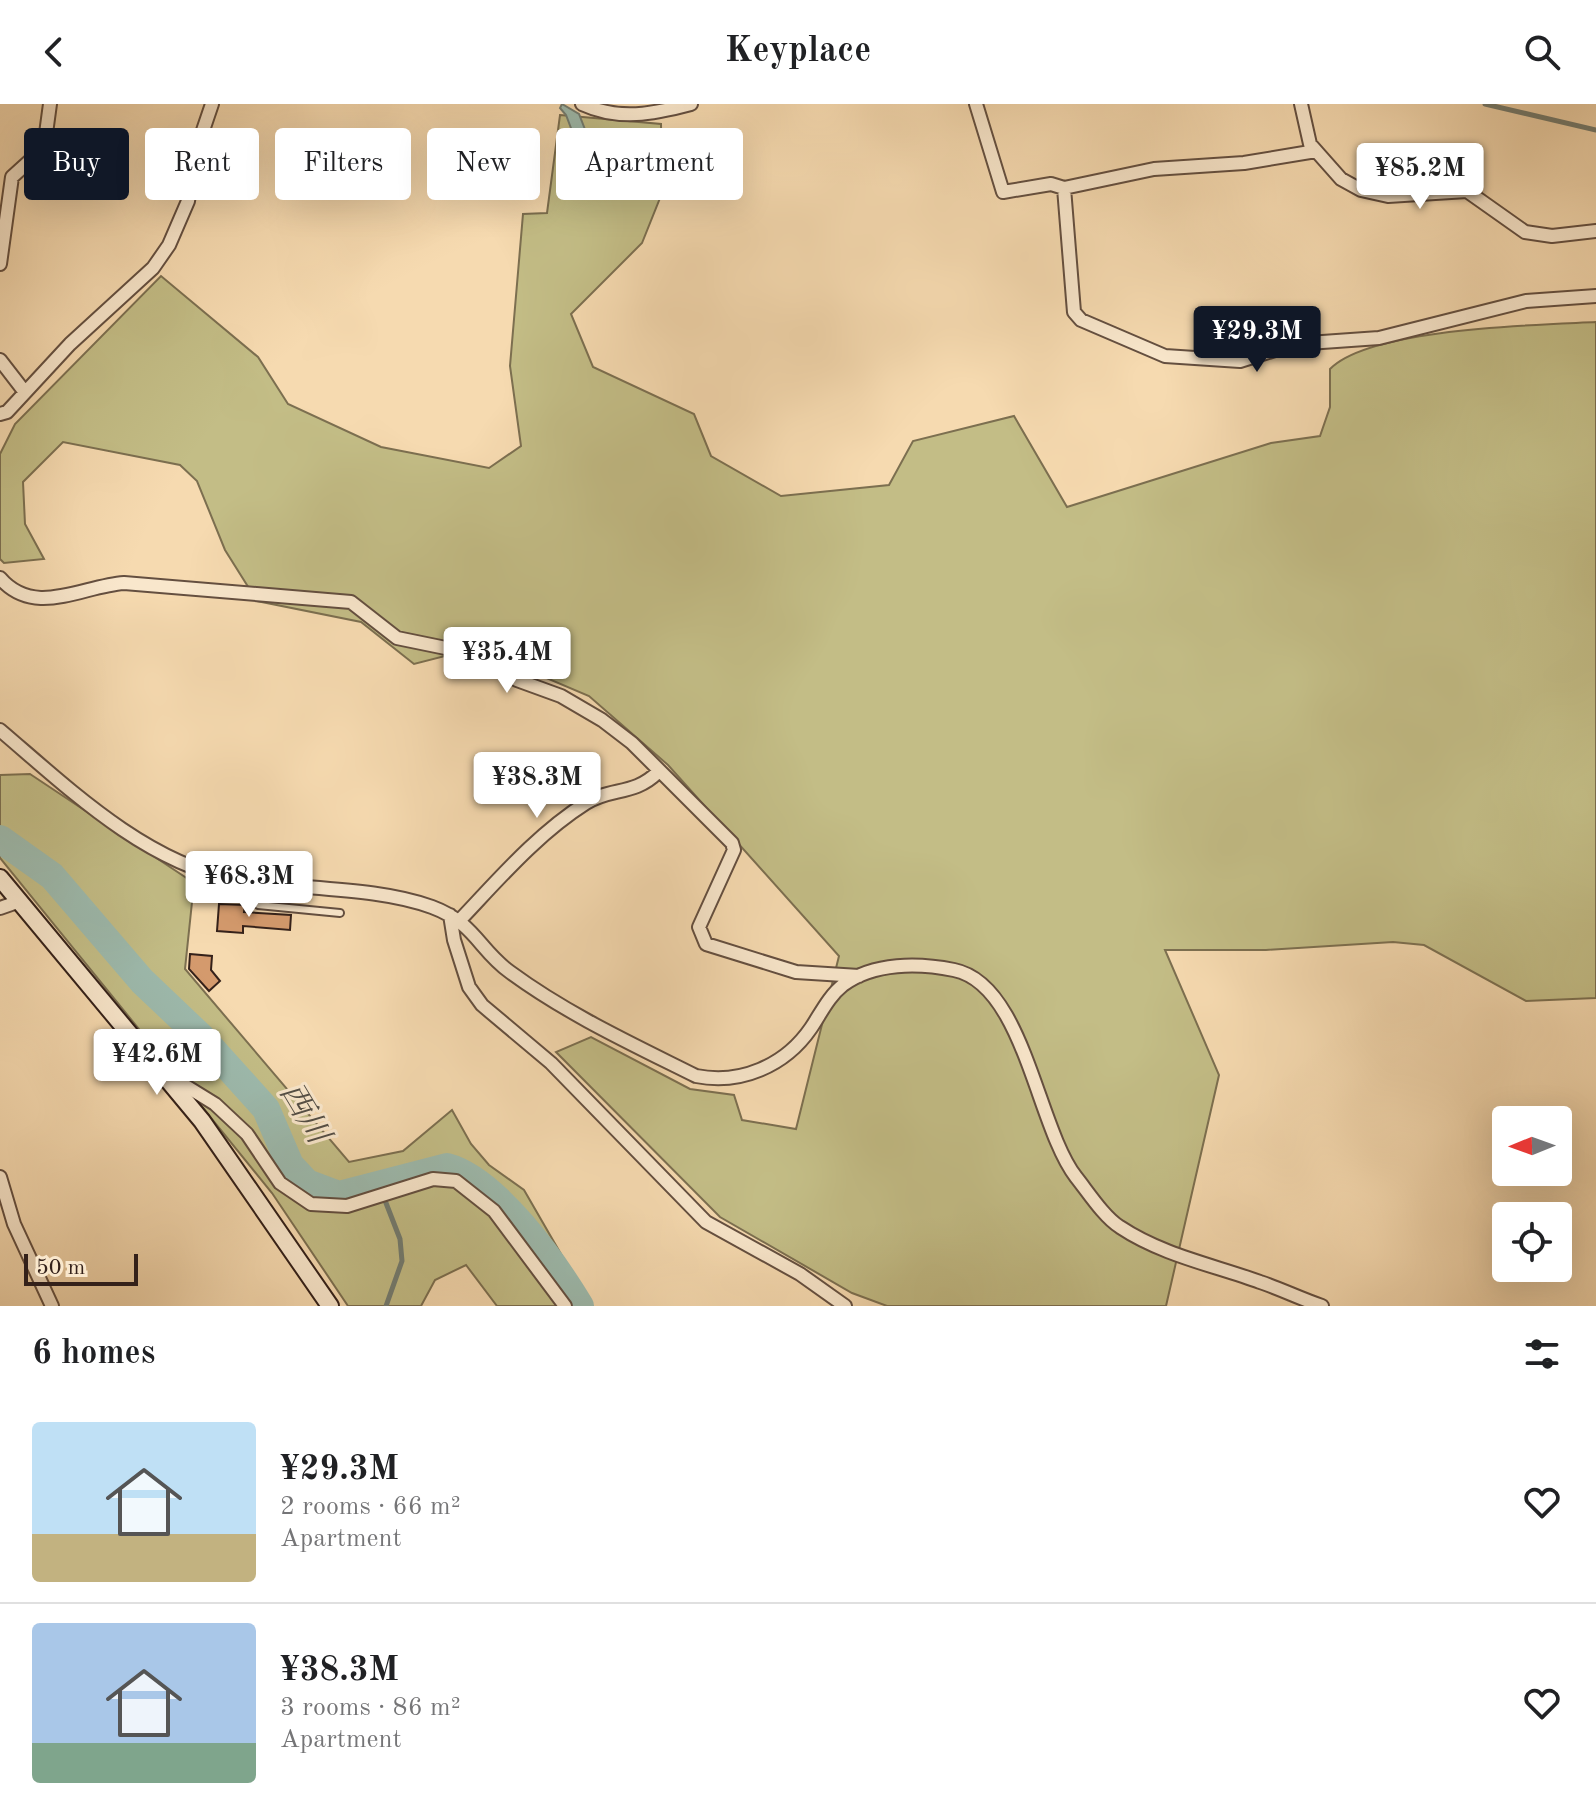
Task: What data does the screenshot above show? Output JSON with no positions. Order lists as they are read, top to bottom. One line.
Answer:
{"water":["西川"],"scale_bar":"50 m","north":"left","page":{"header":"Keyplace","chip":["Buy","Rent","Filters","New","Apartment"],"price":["¥85.2M","¥29.3M","¥35.4M","¥38.3M","¥68.3M","¥42.6M"],"scale":"50 m","heading":"6 homes","list":[{"name":"¥29.3M","note":"2 rooms · 66 m² · Apartment"},{"name":"¥38.3M","note":"3 rooms · 86 m² · Apartment"}]}}
